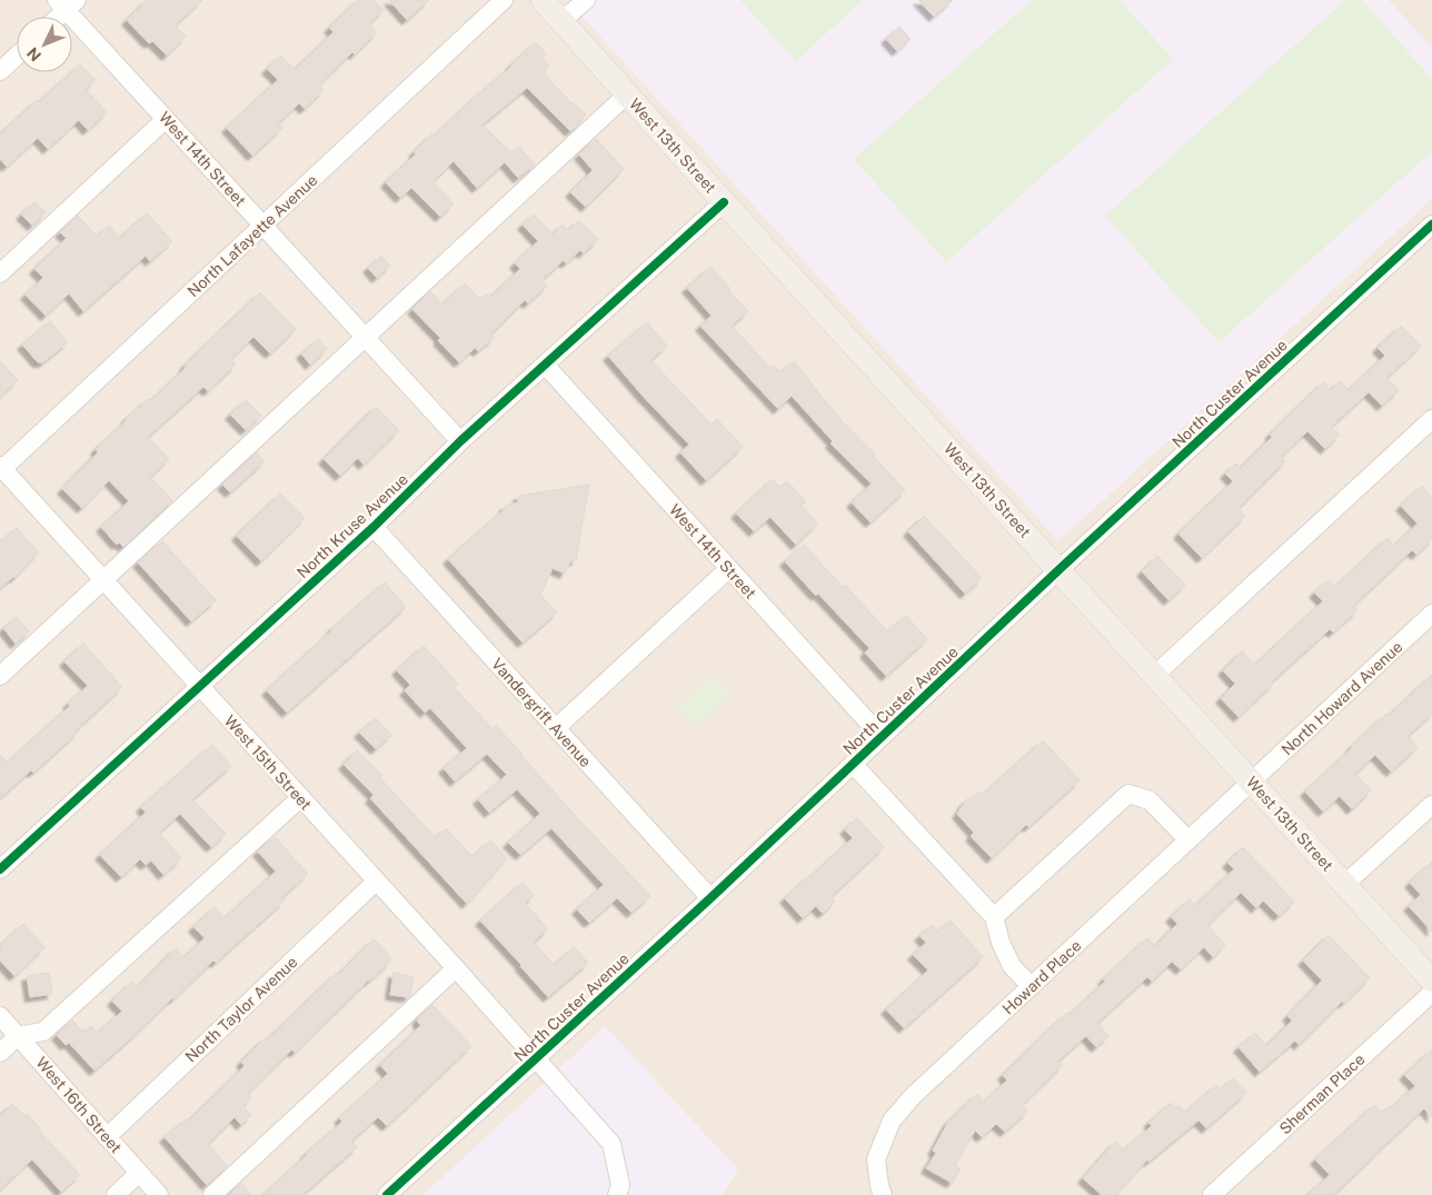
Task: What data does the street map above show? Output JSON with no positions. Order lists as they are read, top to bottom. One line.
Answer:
{"streets":{"main road":["West 13th Street"],"street":["West 14th Street","North Lafayette Avenue","North Custer Avenue","North Kruse Avenue","North Howard Avenue","Vandergrift Avenue","West 15th Street","Howard Place","North Taylor Avenue","Sherman Place","West 16th Street"]},"crossings":[["West 13th Street","North Custer Avenue"],["West 13th Street","North Kruse Avenue"],["West 13th Street","North Howard Avenue"],["West 13th Street","Howard Place"],["West 14th Street","North Lafayette Avenue"],["West 14th Street","North Custer Avenue"],["West 14th Street","North Kruse Avenue"],["North Lafayette Avenue","West 15th Street"],["North Custer Avenue","Vandergrift Avenue"],["North Custer Avenue","West 15th Street"],["North Kruse Avenue","Vandergrift Avenue"],["North Kruse Avenue","West 15th Street"],["North Howard Avenue","Howard Place"],["West 15th Street","North Taylor Avenue"],["North Taylor Avenue","West 16th Street"]],"north":"bottom left"}
